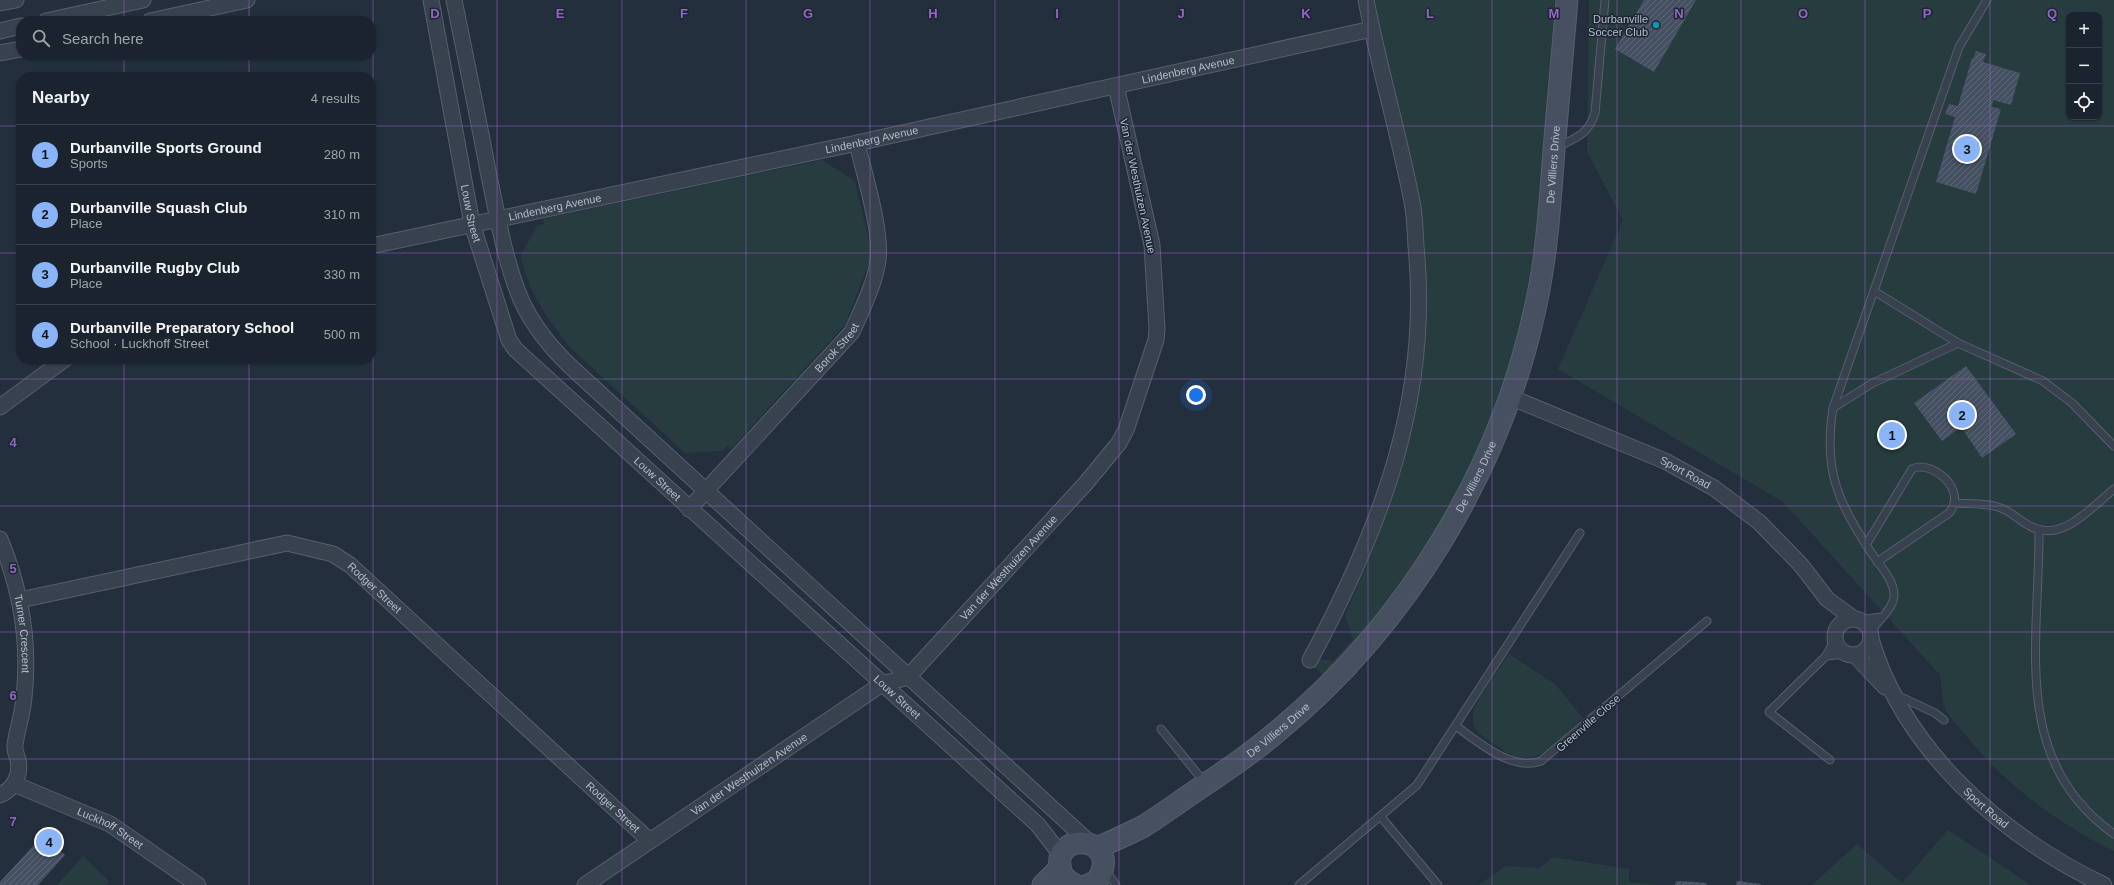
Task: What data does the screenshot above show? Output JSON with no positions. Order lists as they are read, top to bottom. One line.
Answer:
{"streets":{"street":["Lindenberg Avenue","De Villiers Drive","Van der Westhuizen Avenue","Louw Street","Borok Street","Sport Road","Rodger Street","Turner Crescent","Luckhoff Street"],"lane":["Greenville Close"]},"crossings":[["Lindenberg Avenue","Van der Westhuizen Avenue"],["Lindenberg Avenue","Louw Street"],["Lindenberg Avenue","Borok Street"],["De Villiers Drive","Louw Street"],["De Villiers Drive","Sport Road"],["Van der Westhuizen Avenue","Louw Street"],["Van der Westhuizen Avenue","Rodger Street"],["Louw Street","Borok Street"],["Rodger Street","Turner Crescent"],["Turner Crescent","Luckhoff Street"]],"places":["Durbanville Soccer Club"],"page":{"map_buttons":["+","−"],"search":"Search here","heading":["Nearby","4 results"],"list":[{"mark":"1","name":"Durbanville Sports Ground","note":"Sports","value":"280 m"},{"mark":"2","name":"Durbanville Squash Club","note":"Place","value":"310 m"},{"mark":"3","name":"Durbanville Rugby Club","note":"Place","value":"330 m"},{"mark":"4","name":"Durbanville Preparatory School","note":"School · Luckhoff Street","value":"500 m"}],"pins":["3","2","1","4"]},"grid":{"columns":["D","E","F","G","H","I","J","K","L","M","N","O","P","Q"],"rows":["4","5","6","7"]}}
